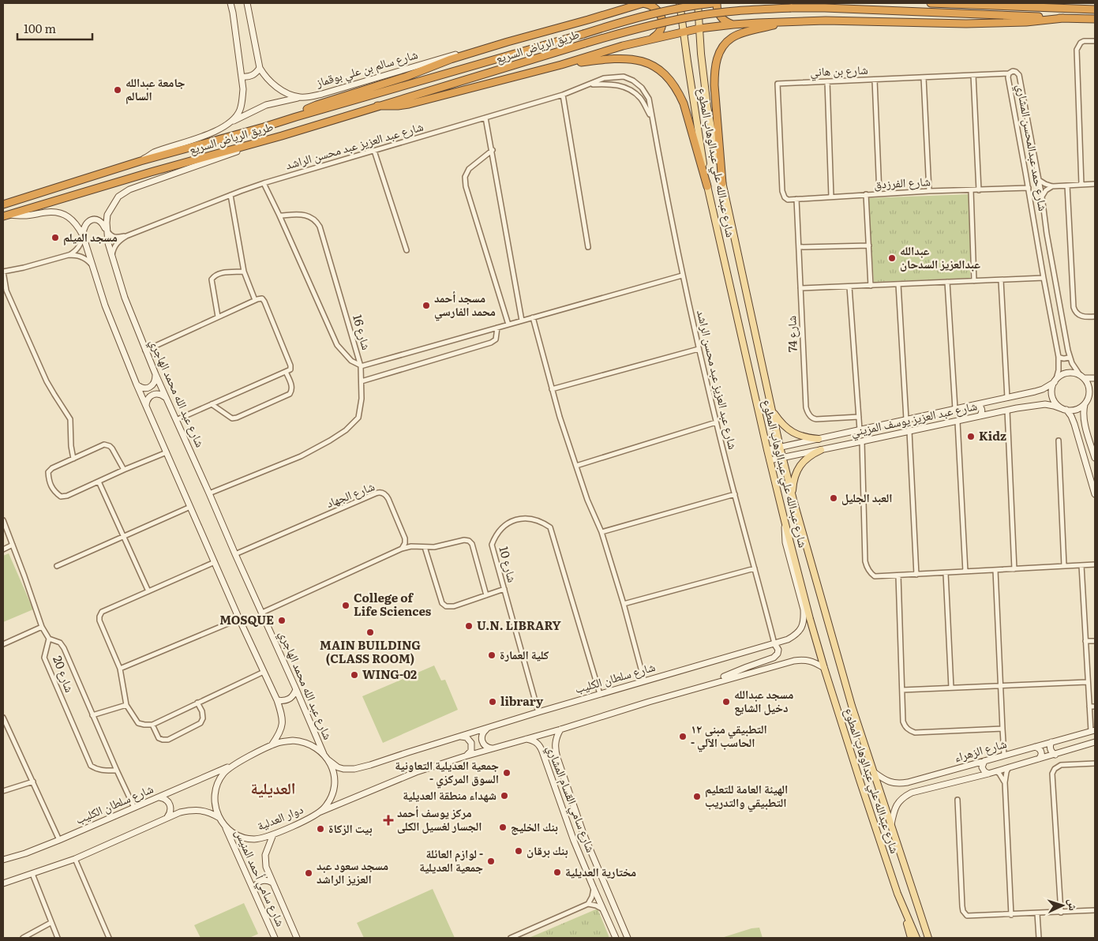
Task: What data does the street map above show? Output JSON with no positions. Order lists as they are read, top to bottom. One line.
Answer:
{"streets":{"highway":["طريق الرياض السريع"],"main road":["شارع عبدالله علي عبدالوهاب المطوع"],"street":["شارع سالم بن علي بوقماز","شارع بن هاني","شارع عبد العزيز عبد محسن الراشد","شارع حمد عبدالمحسن المشاري","شارع الفرزدق","شارع 16","شارع 74","شارع عبد الله محمد الهاجري","شارع عبد العزيز يوسف المزيني","شارع الجهاد","شارع 10","شارع 20","شارع سلطان الكليب","شارع الزهراء","شارع سامي القسام المشاري","دوار العدلية","شارع سامي أحمد المنيس"]},"crossings":[["طريق الرياض السريع","شارع عبد الله محمد الهاجري"],["شارع بن هاني","شارع حمد عبدالمحسن المشاري"],["شارع بن هاني","شارع الفرزدق"],["شارع بن هاني","شارع 74"],["شارع عبد العزيز عبد محسن الراشد","شارع 16"],["شارع عبد العزيز عبد محسن الراشد","شارع عبد الله محمد الهاجري"],["شارع عبد العزيز عبد محسن الراشد","شارع سلطان الكليب"],["شارع حمد عبدالمحسن المشاري","شارع الفرزدق"],["شارع حمد عبدالمحسن المشاري","شارع عبد العزيز يوسف المزيني"],["شارع عبدالله علي عبدالوهاب المطوع","شارع عبد العزيز يوسف المزيني"],["شارع عبدالله علي عبدالوهاب المطوع","شارع سلطان الكليب"],["شارع عبدالله علي عبدالوهاب المطوع","شارع الزهراء"],["شارع الفرزدق","شارع 74"],["شارع عبد الله محمد الهاجري","شارع الجهاد"],["شارع عبد الله محمد الهاجري","شارع سلطان الكليب"],["شارع عبد الله محمد الهاجري","دوار العدلية"],["شارع عبد الله محمد الهاجري","شارع سامي أحمد المنيس"],["شارع 10","شارع سلطان الكليب"],["شارع 20","شارع سلطان الكليب"],["شارع سلطان الكليب","دوار العدلية"],["شارع سلطان الكليب","شارع سامي أحمد المنيس"],["دوار العدلية","شارع سامي أحمد المنيس"]],"districts":["العديلية"],"places":{"other":["جامعة عبدالله السالم","مسجد الميلم","عبدالله عبدالعزيز السدحان","مسجد أحمد محمد الفارسي","Kidz","العبد الجليل","College of Life Sciences","MOSQUE","U.N. LIBRARY","MAIN BUILDING (CLASS ROOM)","كلية العمارة","WING-02","library","مسجد عبدالله دخيل الشايع","التطبيقي مبنى ١٢ - الحاسب الآلي","جمعية العديلية التعاونية - السوق المركزي","شهداء منطقة العديلية","الهيئة العامة للتعليم التطبيقي والتدريب","بنك الخليج","بيت الزكاة","بنك برقان","لوازم العائلة - جمعية العديلية","مختارية العديلية","مسجد سعود عبد العزيز الراشد"],"health":["مركز يوسف أحمد الجسار لغسيل الكلى"]},"scale_bar":"100 m","north":"right"}
